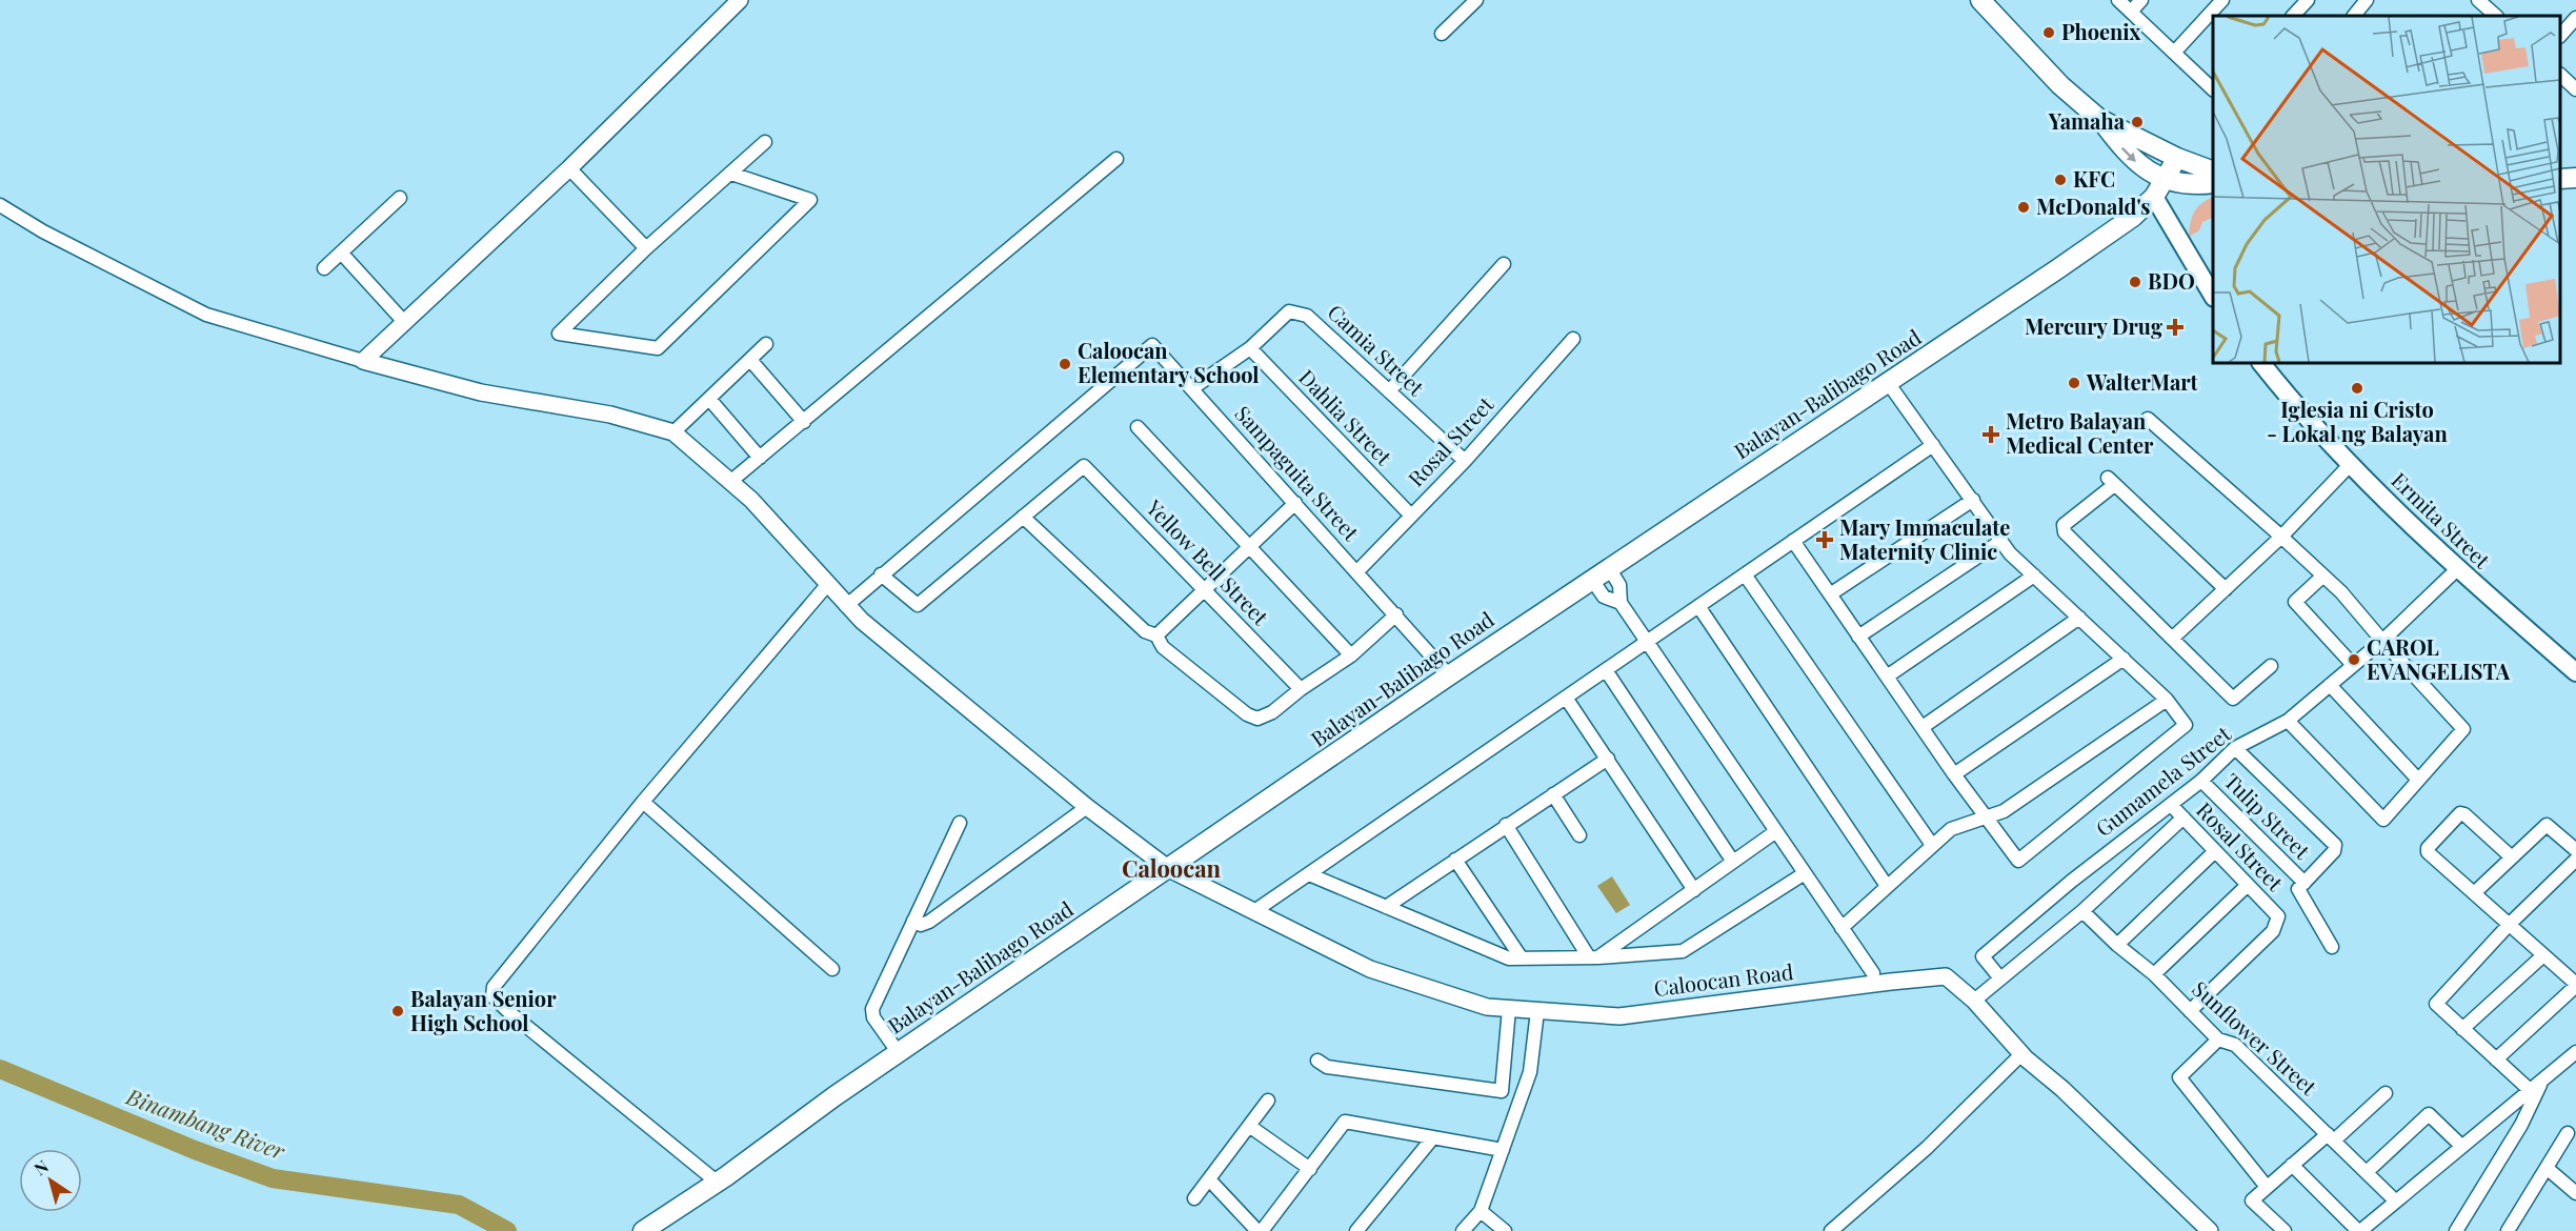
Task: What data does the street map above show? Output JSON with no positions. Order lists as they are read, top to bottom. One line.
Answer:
{"streets":{"main road":["Balayan-Balibago Road","Ermita Street"],"street":["Camia Street","Dahlia Street","Rosal Street","Sampaguita Street","Yellow Bell Street","Gumamela Street","Tulip Street","Caloocan Road","Sunflower Street"]},"crossings":[["Camia Street","Dahlia Street"],["Camia Street","Rosal Street"],["Camia Street","Sampaguita Street"],["Balayan-Balibago Road","Sampaguita Street"],["Balayan-Balibago Road","Caloocan Road"],["Dahlia Street","Rosal Street"],["Rosal Street","Sampaguita Street"],["Rosal Street","Gumamela Street"],["Rosal Street","Sunflower Street"],["Sampaguita Street","Caloocan Road"],["Ermita Street","Gumamela Street"],["Gumamela Street","Tulip Street"]],"districts":["Caloocan"],"water":["Binambang River"],"places":{"other":["Phoenix","Yamaha","KFC","McDonald's","BDO","Caloocan Elementary School","WalterMart","Iglesia ni Cristo - Lokal ng Balayan","CAROL EVANGELISTA","Balayan Senior High School"],"health":["Mercury Drug","Metro Balayan Medical Center","Mary Immaculate Maternity Clinic"]},"north":"top left"}
